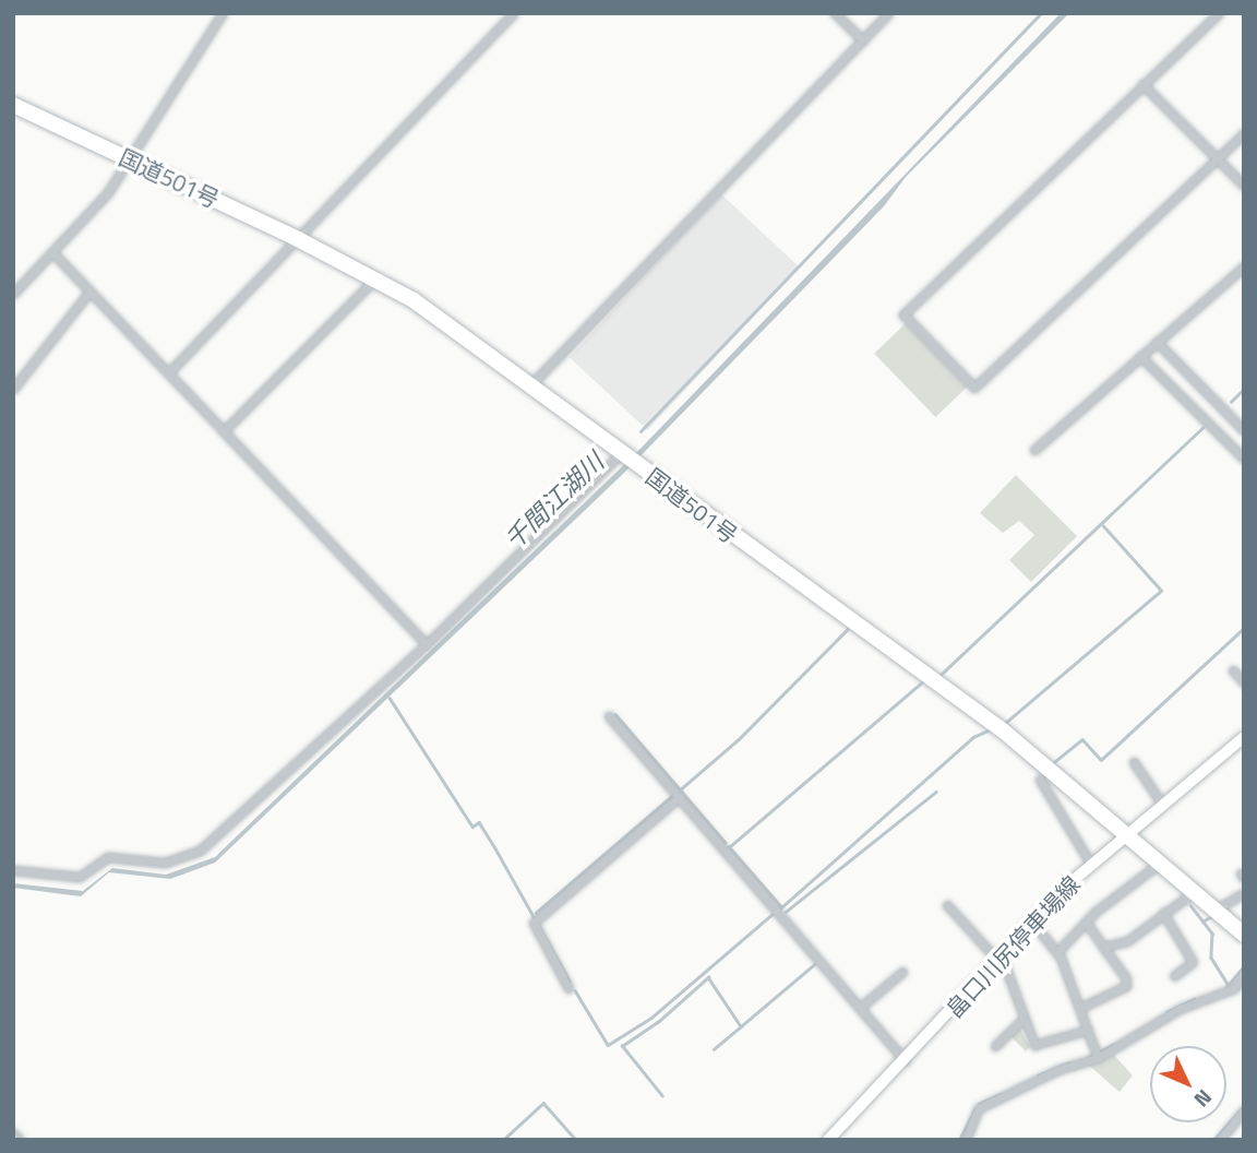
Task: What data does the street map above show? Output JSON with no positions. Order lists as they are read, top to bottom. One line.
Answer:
{"streets":{"highway":["国道501号"],"main road":["畠口川尻停車場線"]},"crossings":[["国道501号","畠口川尻停車場線"]],"water":["千間江湖川"],"north":"bottom right"}
